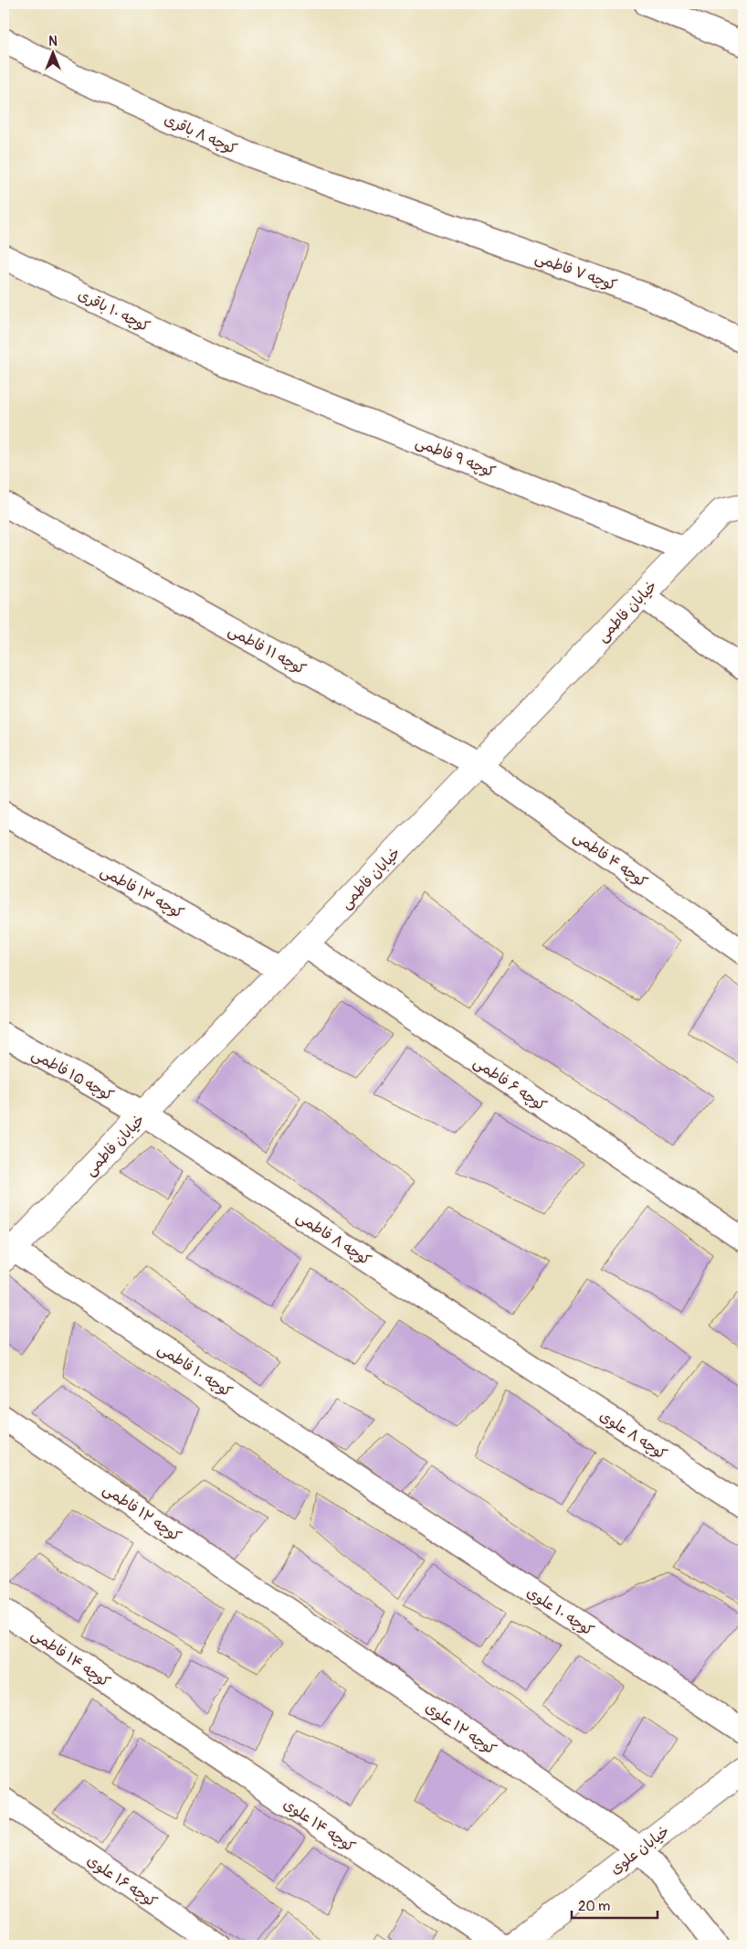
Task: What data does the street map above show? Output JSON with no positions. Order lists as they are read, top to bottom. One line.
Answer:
{"streets":{"street":["کوچه ۸ باقری","کوچه ۷ فاطمی","کوچه ۱۰ باقری","کوچه ۹ فاطمی","خیابان فاطمی","کوچه ۱۱ فاطمی","کوچه ۴ فاطمی","کوچه ۱۳ فاطمی","کوچه ۱۵ فاطمی","کوچه ۶ فاطمی","کوچه ۸ فاطمی","کوچه ۱۰ فاطمی","کوچه ۸ علوی","کوچه ۱۲ فاطمی","کوچه ۱۰ علوی","کوچه ۱۴ فاطمی","کوچه ۱۲ علوی","کوچه ۱۴ علوی","خیابان علوی","کوچه ۱۶ علوی"]},"crossings":[["کوچه ۸ باقری","کوچه ۷ فاطمی"],["کوچه ۱۰ باقری","کوچه ۹ فاطمی"],["کوچه ۹ فاطمی","خیابان فاطمی"],["خیابان فاطمی","کوچه ۱۱ فاطمی"],["خیابان فاطمی","کوچه ۴ فاطمی"],["خیابان فاطمی","کوچه ۱۳ فاطمی"],["خیابان فاطمی","کوچه ۱۵ فاطمی"],["خیابان فاطمی","کوچه ۶ فاطمی"],["خیابان فاطمی","کوچه ۸ فاطمی"],["خیابان فاطمی","کوچه ۱۰ فاطمی"],["کوچه ۱۱ فاطمی","کوچه ۴ فاطمی"],["کوچه ۱۵ فاطمی","کوچه ۸ فاطمی"],["کوچه ۸ فاطمی","کوچه ۸ علوی"],["کوچه ۱۰ فاطمی","کوچه ۱۰ علوی"],["کوچه ۱۲ فاطمی","کوچه ۱۲ علوی"],["کوچه ۱۴ فاطمی","کوچه ۱۴ علوی"],["کوچه ۱۲ علوی","خیابان علوی"]],"scale_bar":"20 m","north":"top"}
